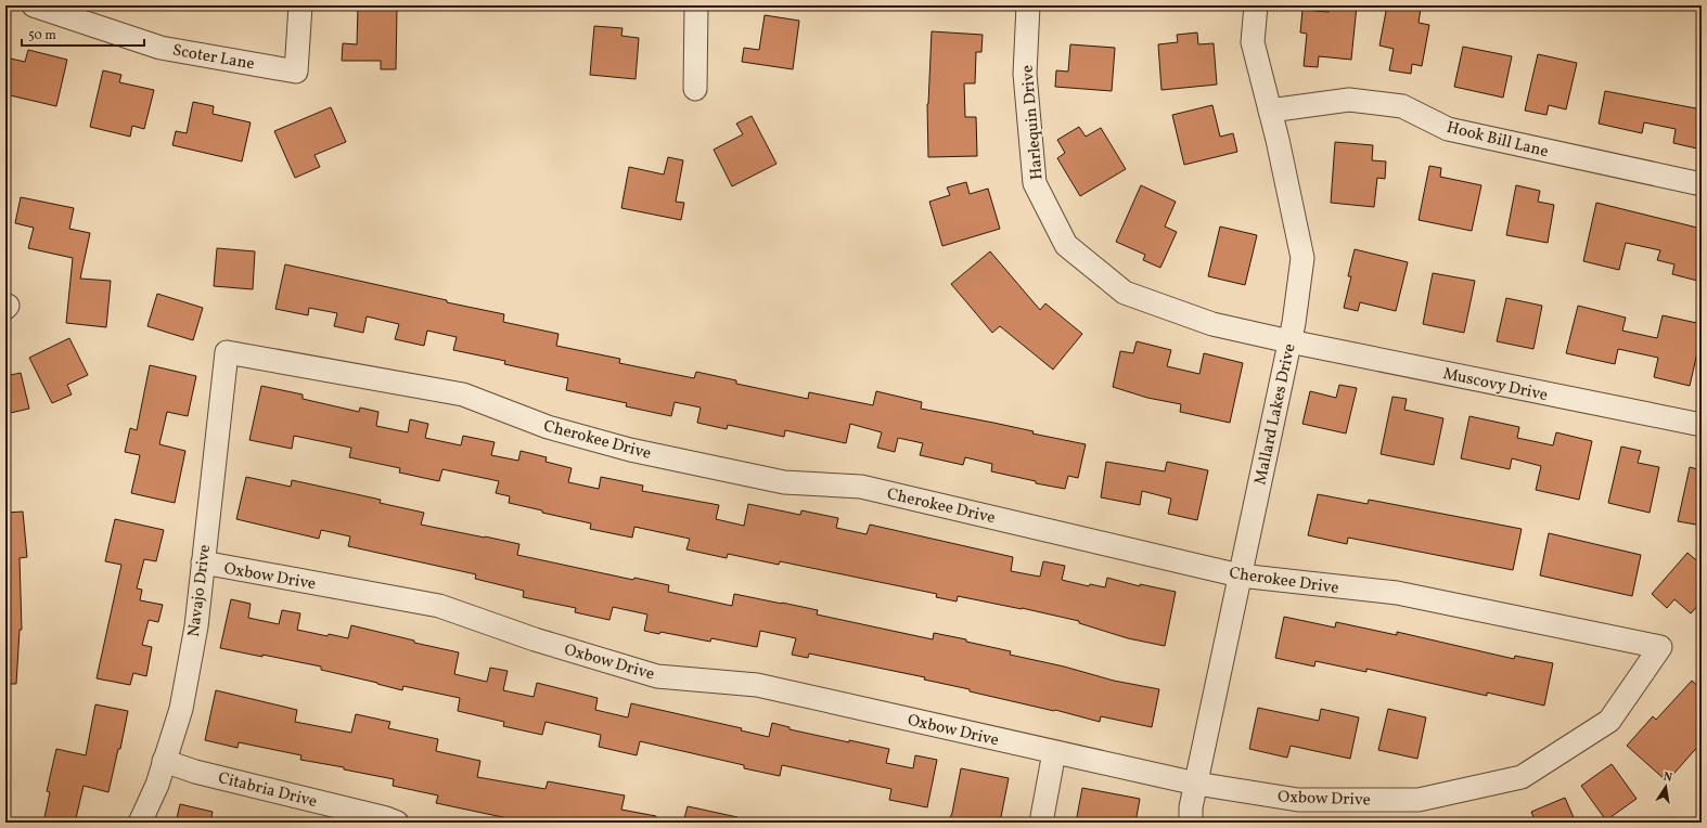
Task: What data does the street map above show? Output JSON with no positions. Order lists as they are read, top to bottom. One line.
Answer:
{"streets":{"street":["Scoter Lane","Harlequin Drive","Hook Bill Lane","Muscovy Drive","Mallard Lakes Drive","Cherokee Drive","Oxbow Drive","Navajo Drive","Citabria Drive"]},"crossings":[["Harlequin Drive","Muscovy Drive"],["Harlequin Drive","Mallard Lakes Drive"],["Hook Bill Lane","Mallard Lakes Drive"],["Muscovy Drive","Mallard Lakes Drive"],["Mallard Lakes Drive","Cherokee Drive"],["Mallard Lakes Drive","Oxbow Drive"],["Cherokee Drive","Oxbow Drive"],["Cherokee Drive","Navajo Drive"],["Oxbow Drive","Navajo Drive"],["Navajo Drive","Citabria Drive"]],"scale_bar":"50 m","north":"top"}
